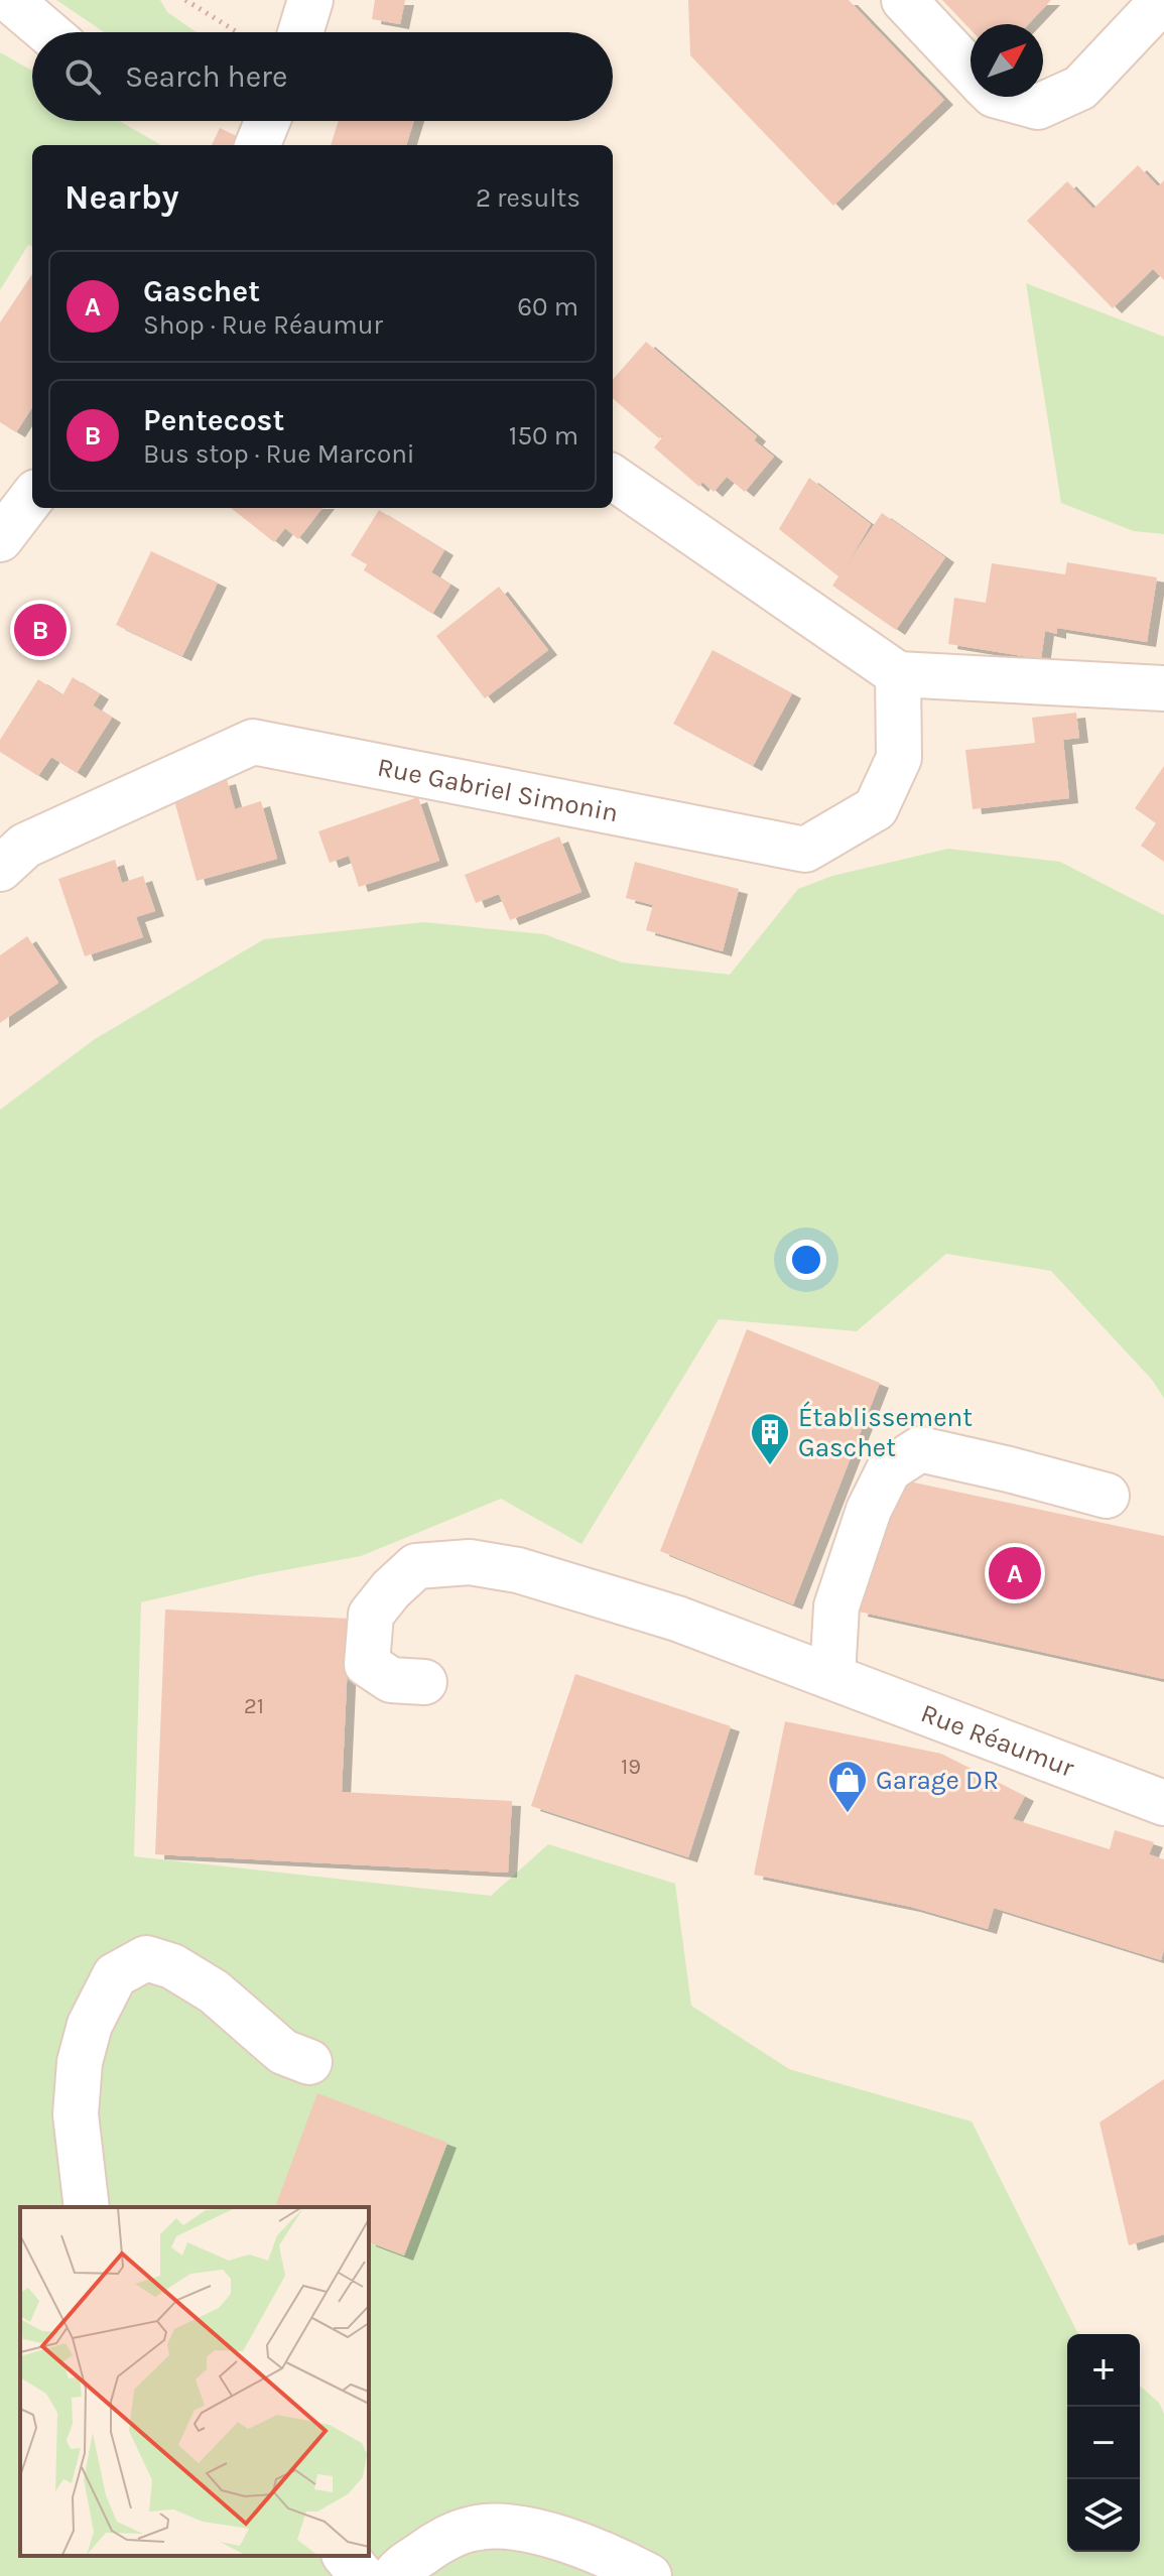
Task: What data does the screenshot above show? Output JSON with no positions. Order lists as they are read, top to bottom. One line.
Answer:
{"streets":{"street":["Rue Gabriel Simonin","Rue Réaumur"]},"places":{"building":["Établissement Gaschet"],"shop":["Garage DR"]},"house_numbers":["21","19"],"north":"top right","page":{"search":"Search here","heading":["Nearby","2 results"],"list":[{"mark":"A","name":"Gaschet","note":"Shop · Rue Réaumur","value":"60 m"},{"mark":"B","name":"Pentecost","note":"Bus stop · Rue Marconi","value":"150 m"}],"pins":["B","A"],"map_buttons":["+","−"]}}
